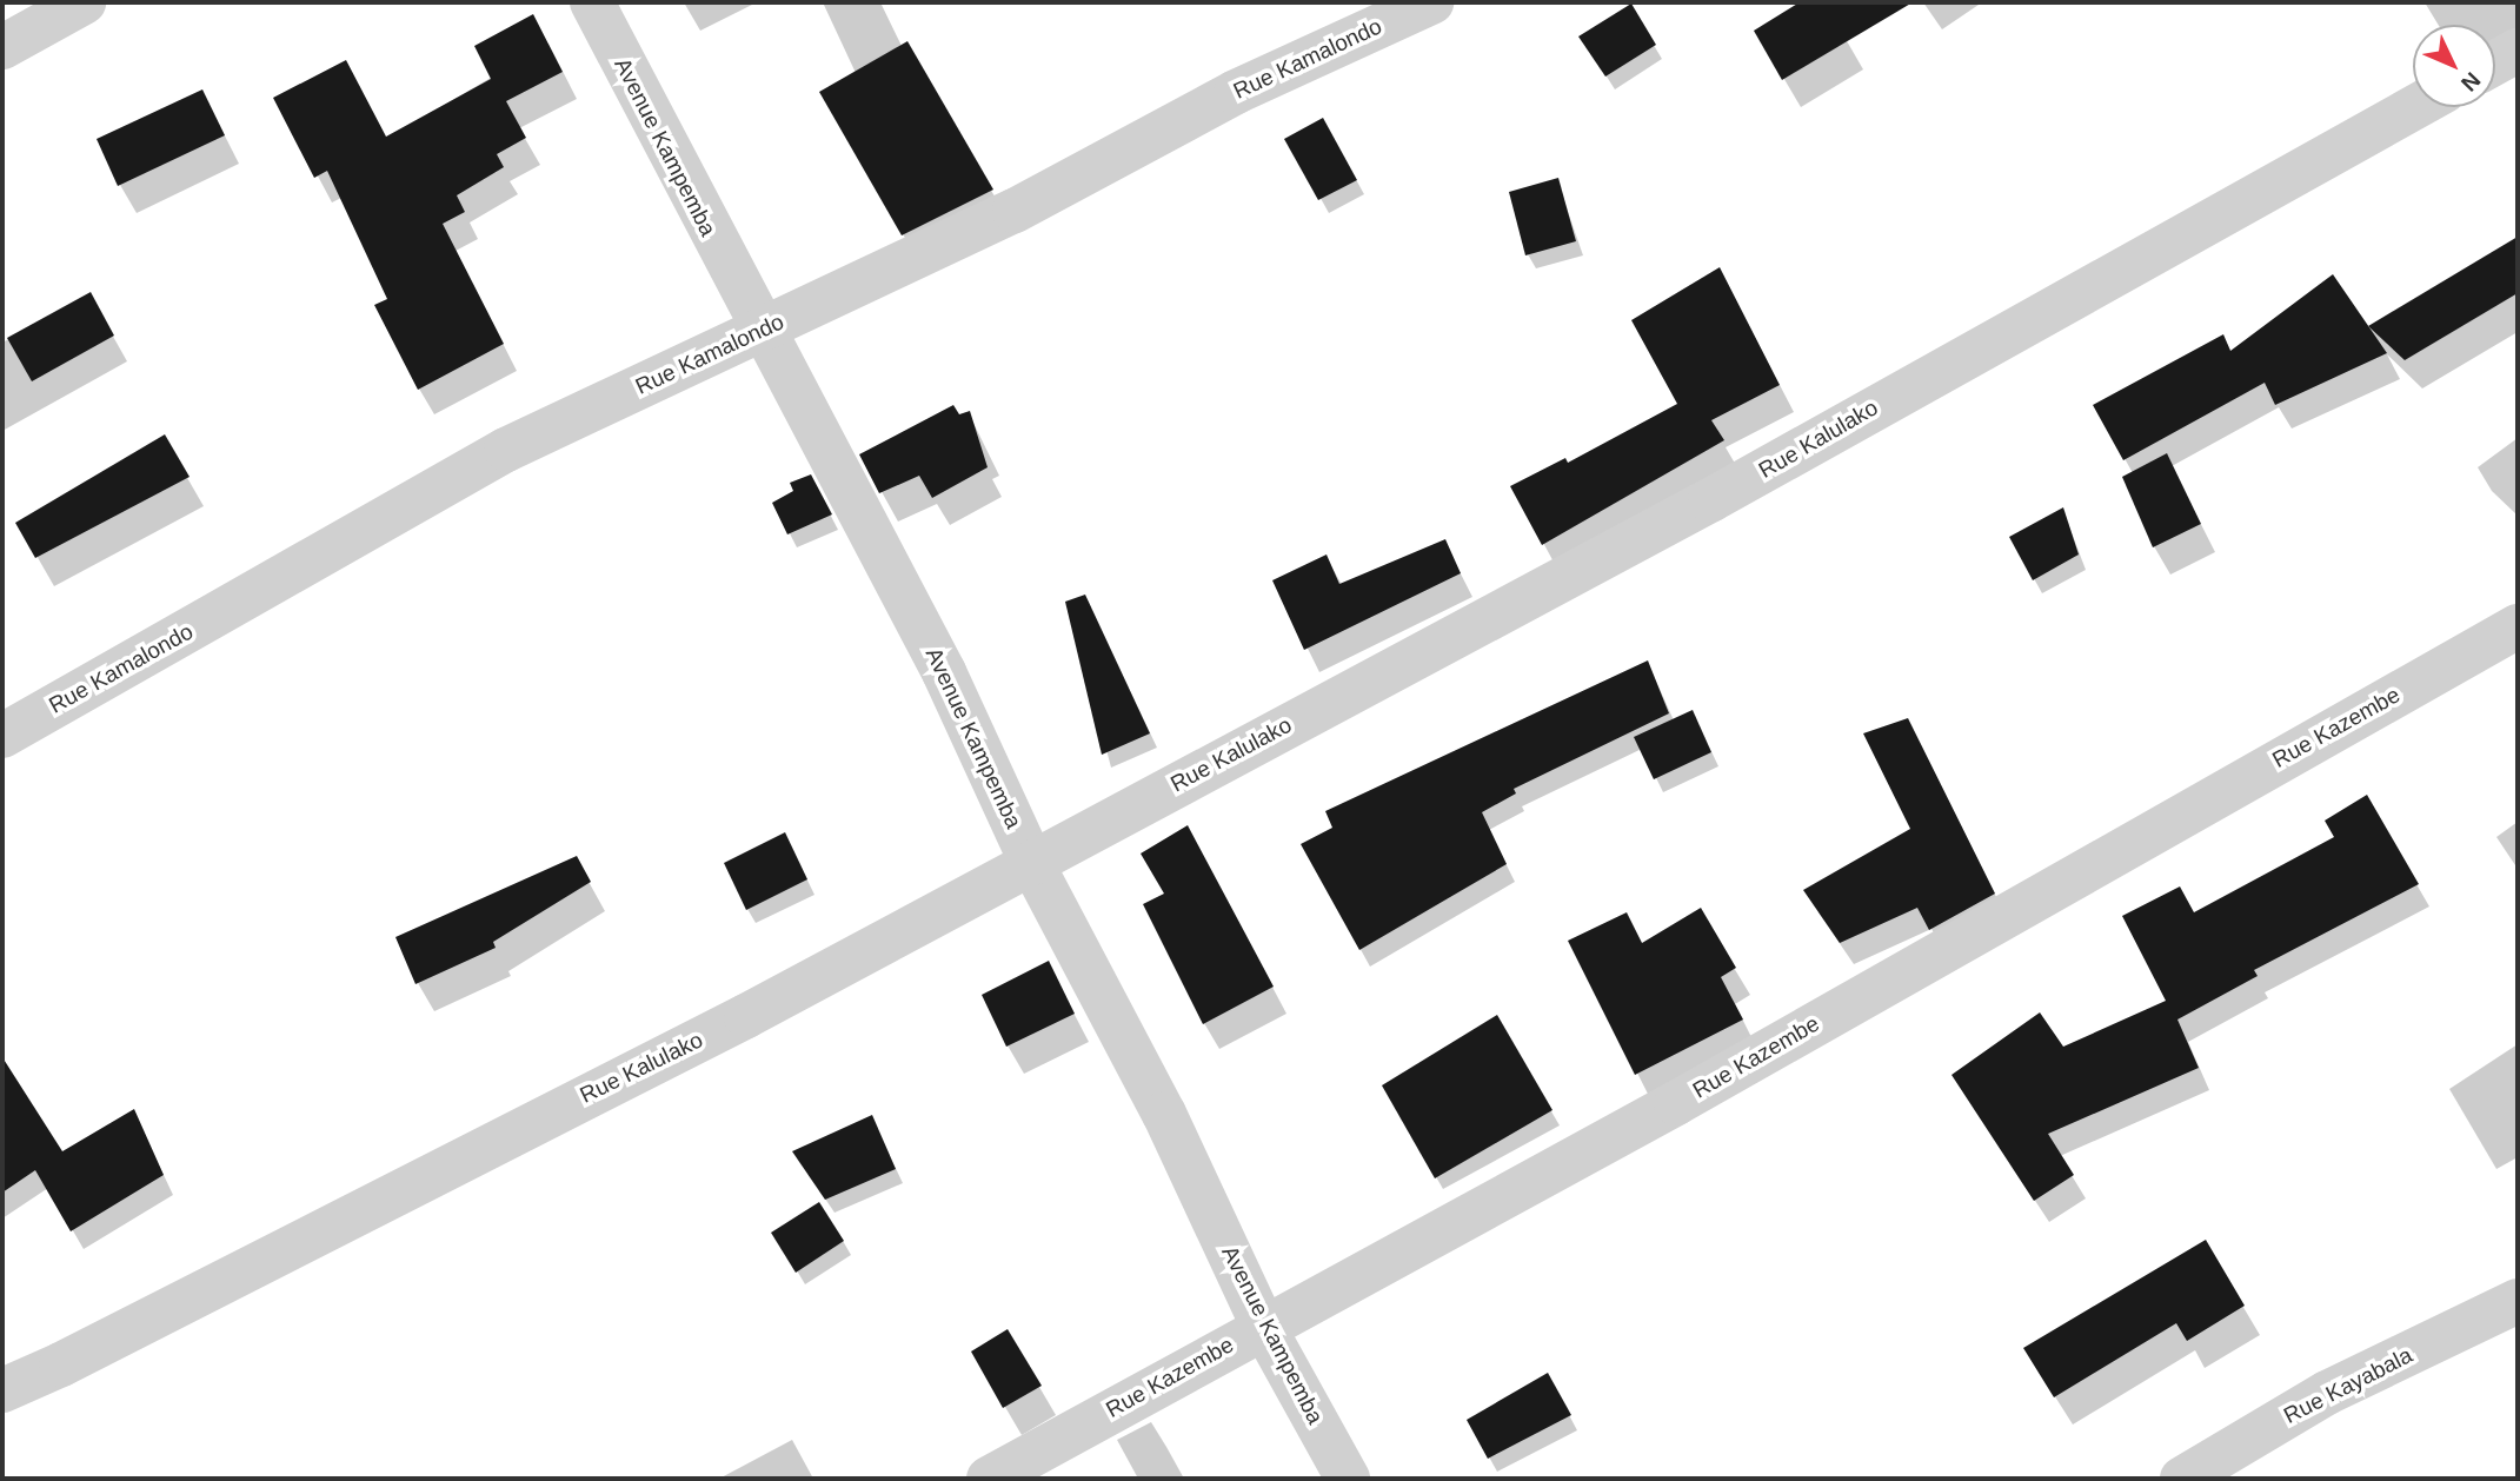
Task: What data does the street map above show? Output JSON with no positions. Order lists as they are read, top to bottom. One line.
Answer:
{"streets":{"street":["Rue Kamalondo","Avenue Kampemba","Rue Kalulako","Rue Kazembe","Rue Kayabala"]},"crossings":[["Rue Kamalondo","Avenue Kampemba"],["Avenue Kampemba","Rue Kalulako"],["Avenue Kampemba","Rue Kazembe"]],"north":"bottom right"}
